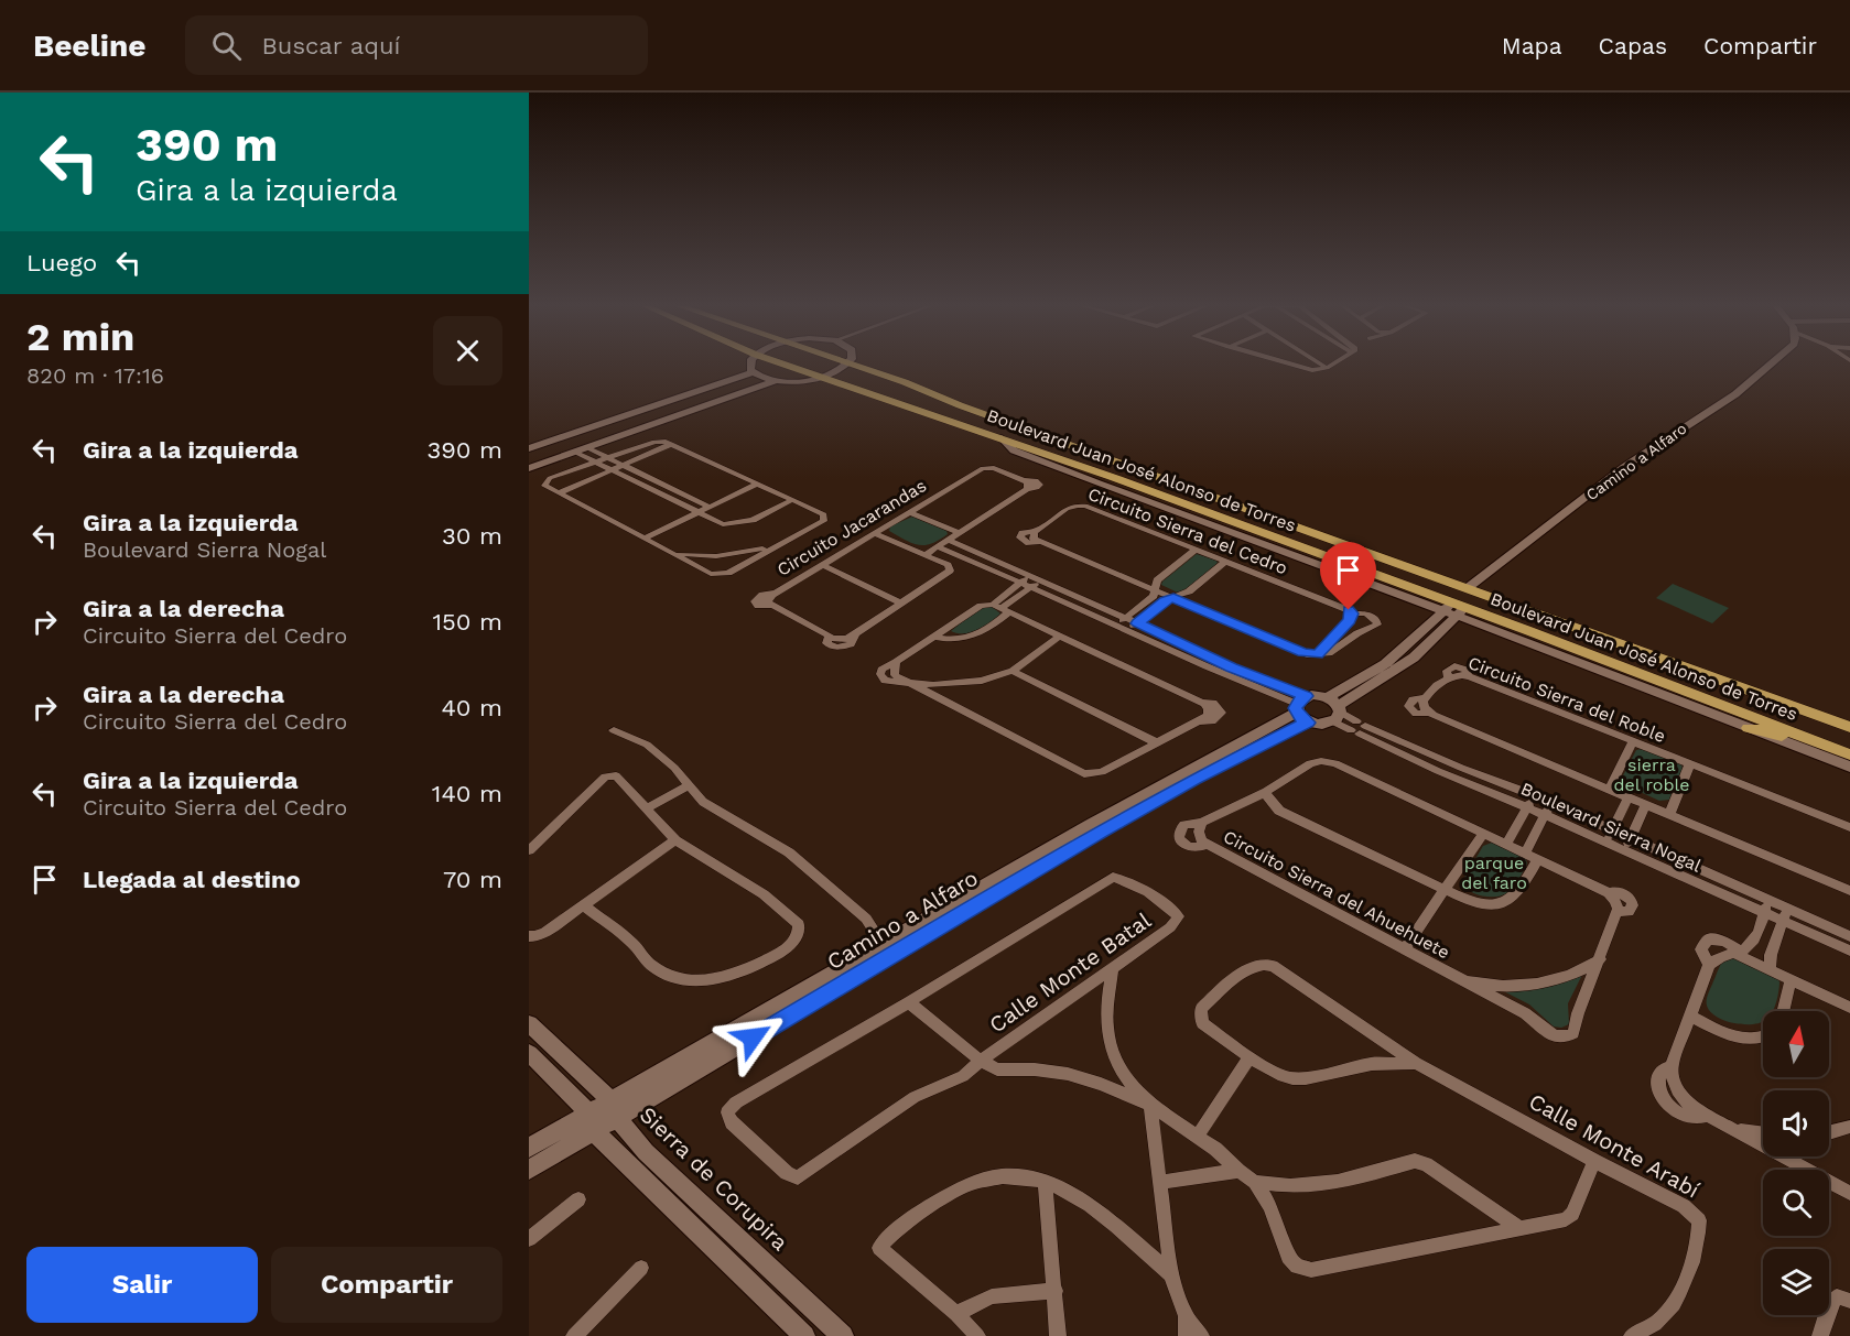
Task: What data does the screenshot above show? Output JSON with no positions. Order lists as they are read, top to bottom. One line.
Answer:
{"streets":{"main road":["Boulevard Juan José Alonso de Torres"],"street":["Camino a Alfaro","Circuito Jacarandas","Circuito Sierra del Cedro","Circuito Sierra del Roble","Boulevard Sierra Nogal","Circuito Sierra del Ahuehuete","Calle Monte Batal","Calle Monte Arabí","Sierra de Corupira"]},"crossings":[["Camino a Alfaro","Boulevard Juan José Alonso de Torres"],["Camino a Alfaro","Sierra de Corupira"]],"parks":["sierra del roble","parque del faro"],"north":"top","page":{"header":"Beeline","search":"Buscar aquí","nav":["Mapa","Capas","Compartir"],"turn":["390 m","Gira a la izquierda"],"then":"Luego","heading":["2 min","820 m · 17:16"],"list":[{"name":"Gira a la izquierda","value":"390 m"},{"name":"Gira a la izquierda","note":"Boulevard Sierra Nogal","value":"30 m"},{"name":"Gira a la derecha","note":"Circuito Sierra del Cedro","value":"150 m"},{"name":"Gira a la derecha","note":"Circuito Sierra del Cedro","value":"40 m"},{"name":"Gira a la izquierda","note":"Circuito Sierra del Cedro","value":"140 m"},{"name":"Llegada al destino","value":"70 m"}],"buttons":["Salir","Compartir"]}}
